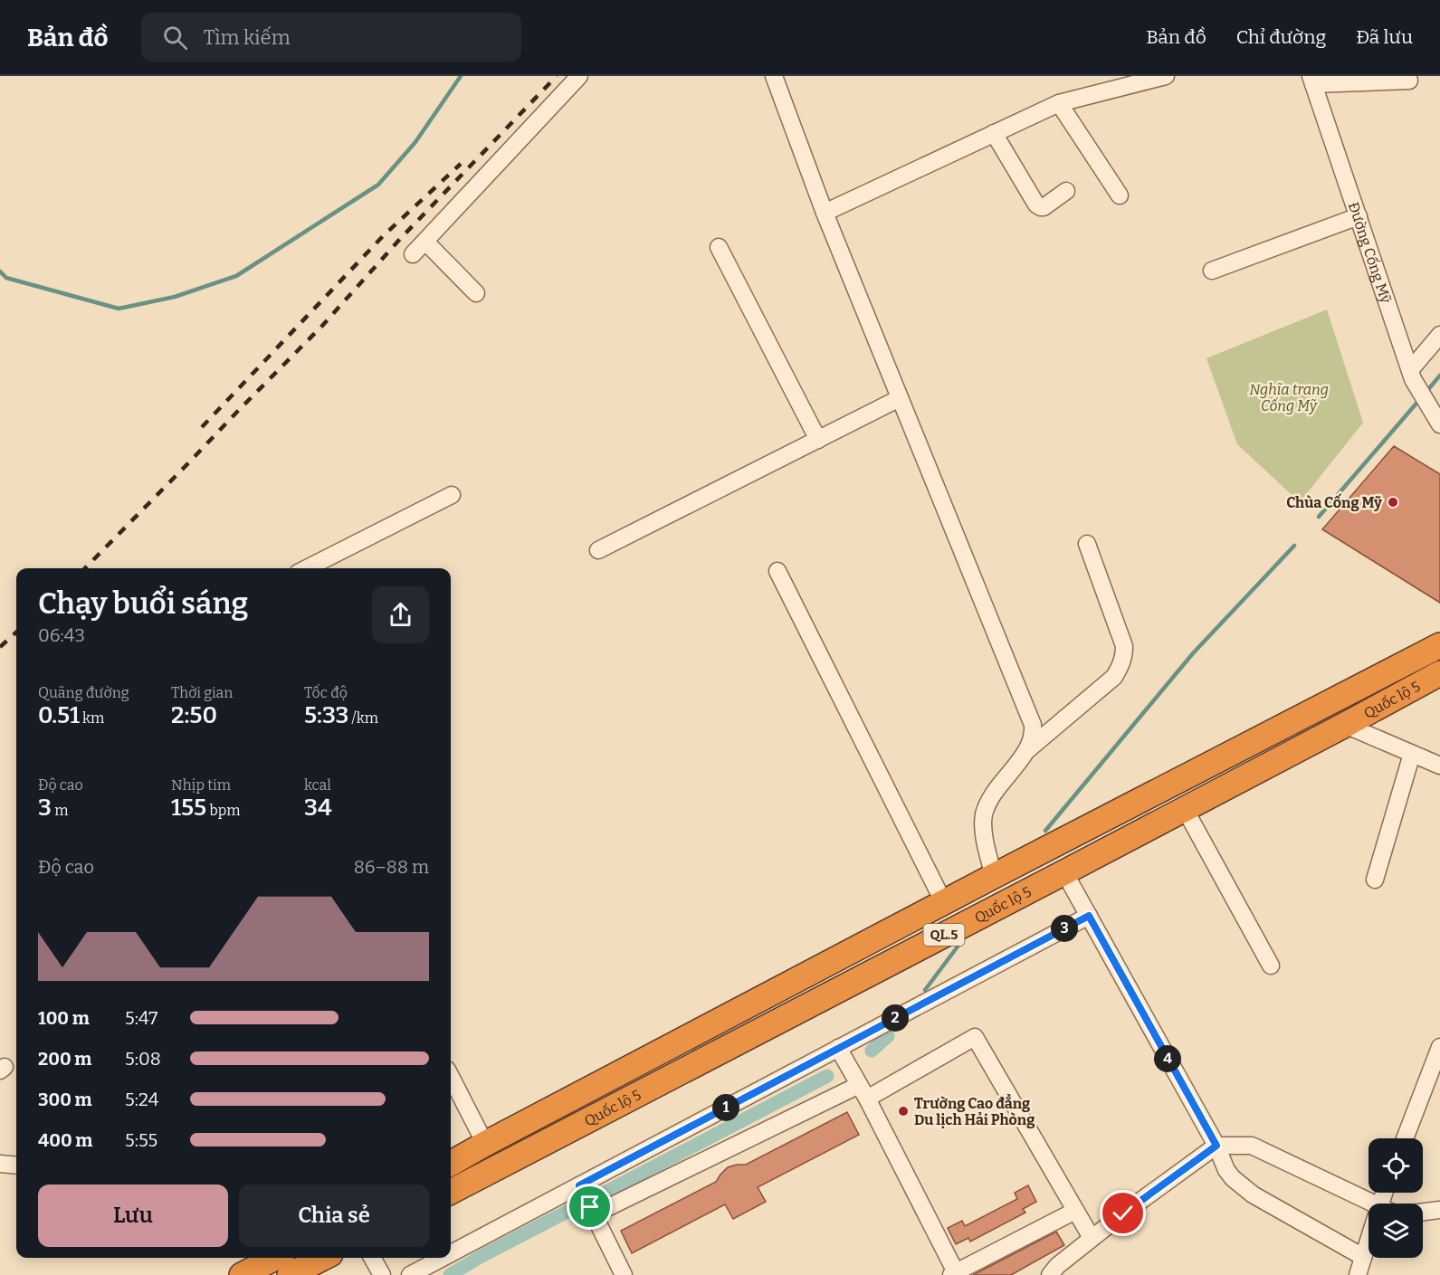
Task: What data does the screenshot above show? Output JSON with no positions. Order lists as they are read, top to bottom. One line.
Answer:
{"streets":{"highway":["Quốc lộ 5","QL.5"],"street":["Đường Cống Mỹ"]},"parks":["Nghĩa trang Cống Mỹ"],"places":["Chùa Cống Mỹ","Trường Cao đẳng Du lịch Hải Phòng"],"page":{"header":"Bản đồ","search":"Tìm kiếm","nav":["Bản đồ","Chỉ đường","Đã lưu"],"heading":["Chạy buổi sáng","06:43"],"stats":[["Quãng đường","0.51 km"],["Thời gian","2:50"],["Tốc độ","5:33 /km"],["Độ cao","3 m"],["Nhịp tim","155 bpm"],["kcal","34"]],"chart":["Độ cao","86–88 m"],"pins":["3","2","4","1"],"list":[{"name":"100 m","note":"5:47"},{"name":"200 m","note":"5:08"},{"name":"300 m","note":"5:24"},{"name":"400 m","note":"5:55"}],"buttons":["Lưu","Chia sẻ"]}}
